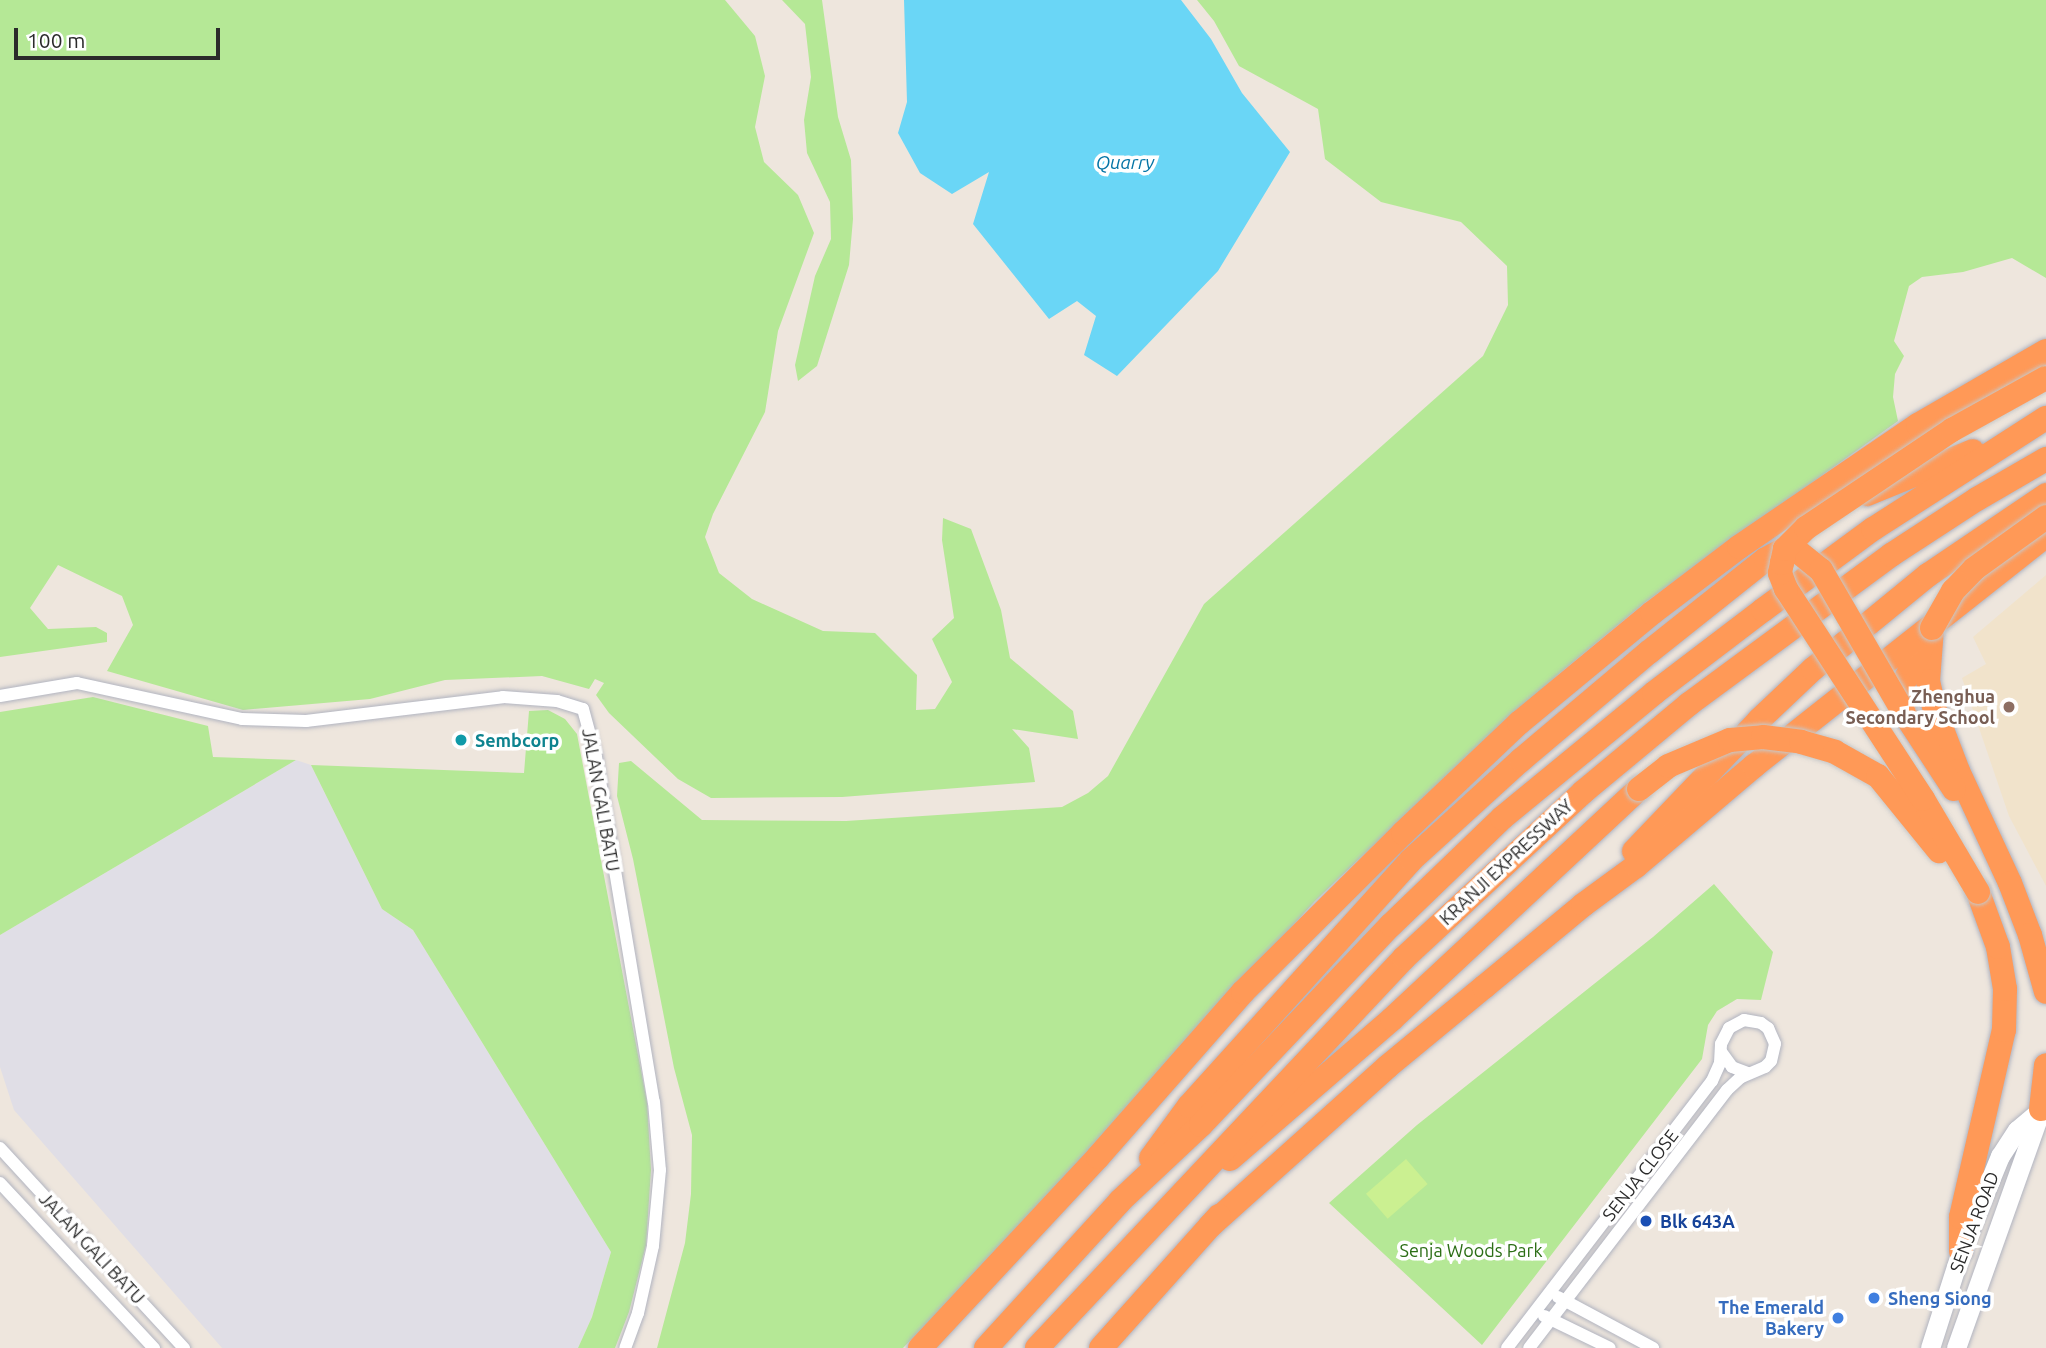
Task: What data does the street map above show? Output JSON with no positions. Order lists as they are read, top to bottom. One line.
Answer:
{"streets":{"highway":["KRANJI EXPRESSWAY"],"street":["JALAN GALI BATU","SENJA CLOSE","SENJA ROAD"]},"water":["Quarry"],"parks":["Senja Woods Park"],"places":["Zhenghua Secondary School","Sembcorp","Blk 643A","Sheng Siong","The Emerald Bakery"],"scale_bar":"100 m"}
